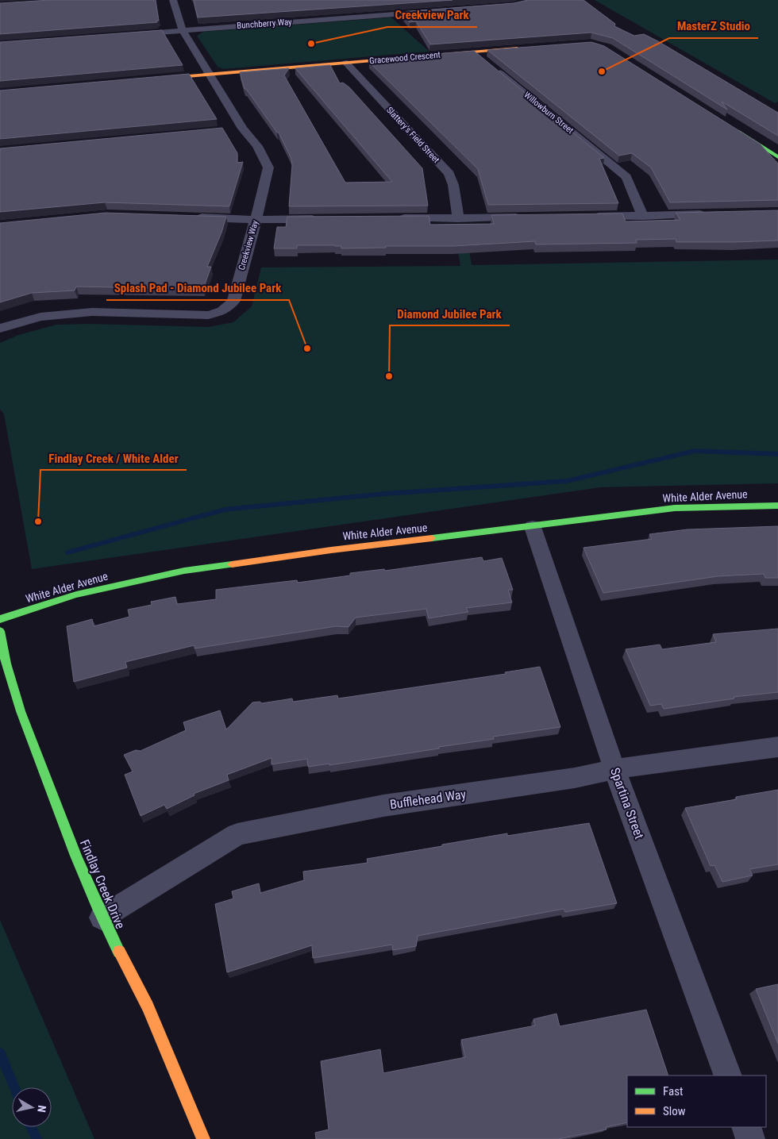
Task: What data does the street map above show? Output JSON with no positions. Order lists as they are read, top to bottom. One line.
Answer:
{"streets":{"street":["Bunchberry Way","Gracewood Crescent","Willowburn Street","Slattery's Field Street","Creekview Way","White Alder Avenue","Bufflehead Way","Spartina Street","Findlay Creek Drive"]},"crossings":[["Bunchberry Way","Creekview Way"],["Gracewood Crescent","Willowburn Street"],["Gracewood Crescent","Slattery's Field Street"],["Gracewood Crescent","Creekview Way"],["White Alder Avenue","Spartina Street"],["Bufflehead Way","Spartina Street"],["Bufflehead Way","Findlay Creek Drive"]],"places":["Creekview Park","MasterZ Studio","Splash Pad - Diamond Jubilee Park","Diamond Jubilee Park","Findlay Creek / White Alder"],"legend":["Fast","Slow"],"north":"right"}
